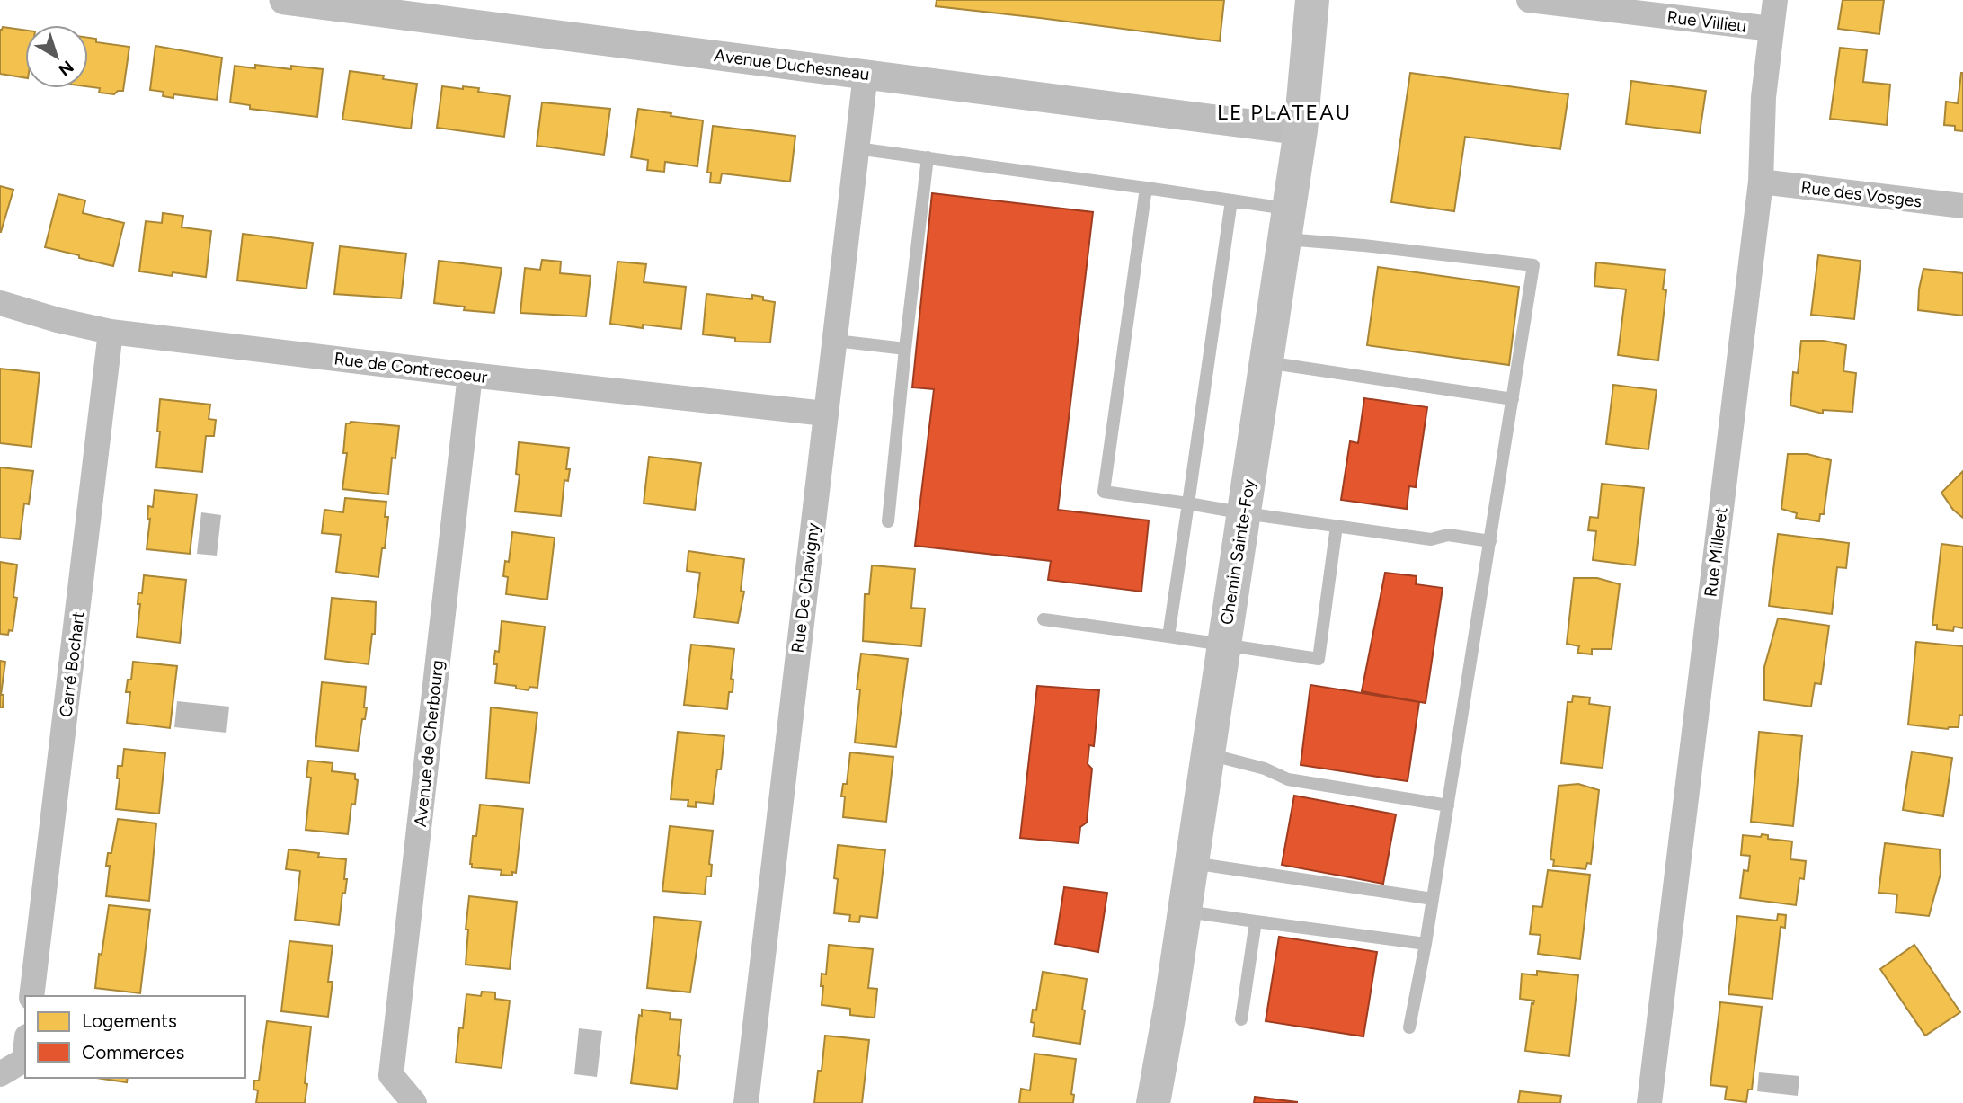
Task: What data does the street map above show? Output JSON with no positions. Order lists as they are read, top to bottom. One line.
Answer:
{"streets":{"main road":["Chemin Sainte-Foy"],"street":["Rue Villieu","Avenue Duchesneau","Rue des Vosges","Rue de Contrecoeur","Rue Milleret","Rue De Chavigny","Carré Bochart","Avenue de Cherbourg"]},"crossings":[["Rue Villieu","Rue Milleret"],["Avenue Duchesneau","Chemin Sainte-Foy"],["Avenue Duchesneau","Rue De Chavigny"],["Rue des Vosges","Rue Milleret"],["Rue de Contrecoeur","Rue De Chavigny"],["Rue de Contrecoeur","Carré Bochart"],["Rue de Contrecoeur","Avenue de Cherbourg"]],"districts":["LE PLATEAU"],"legend":["Logements","Commerces"],"north":"bottom right"}
